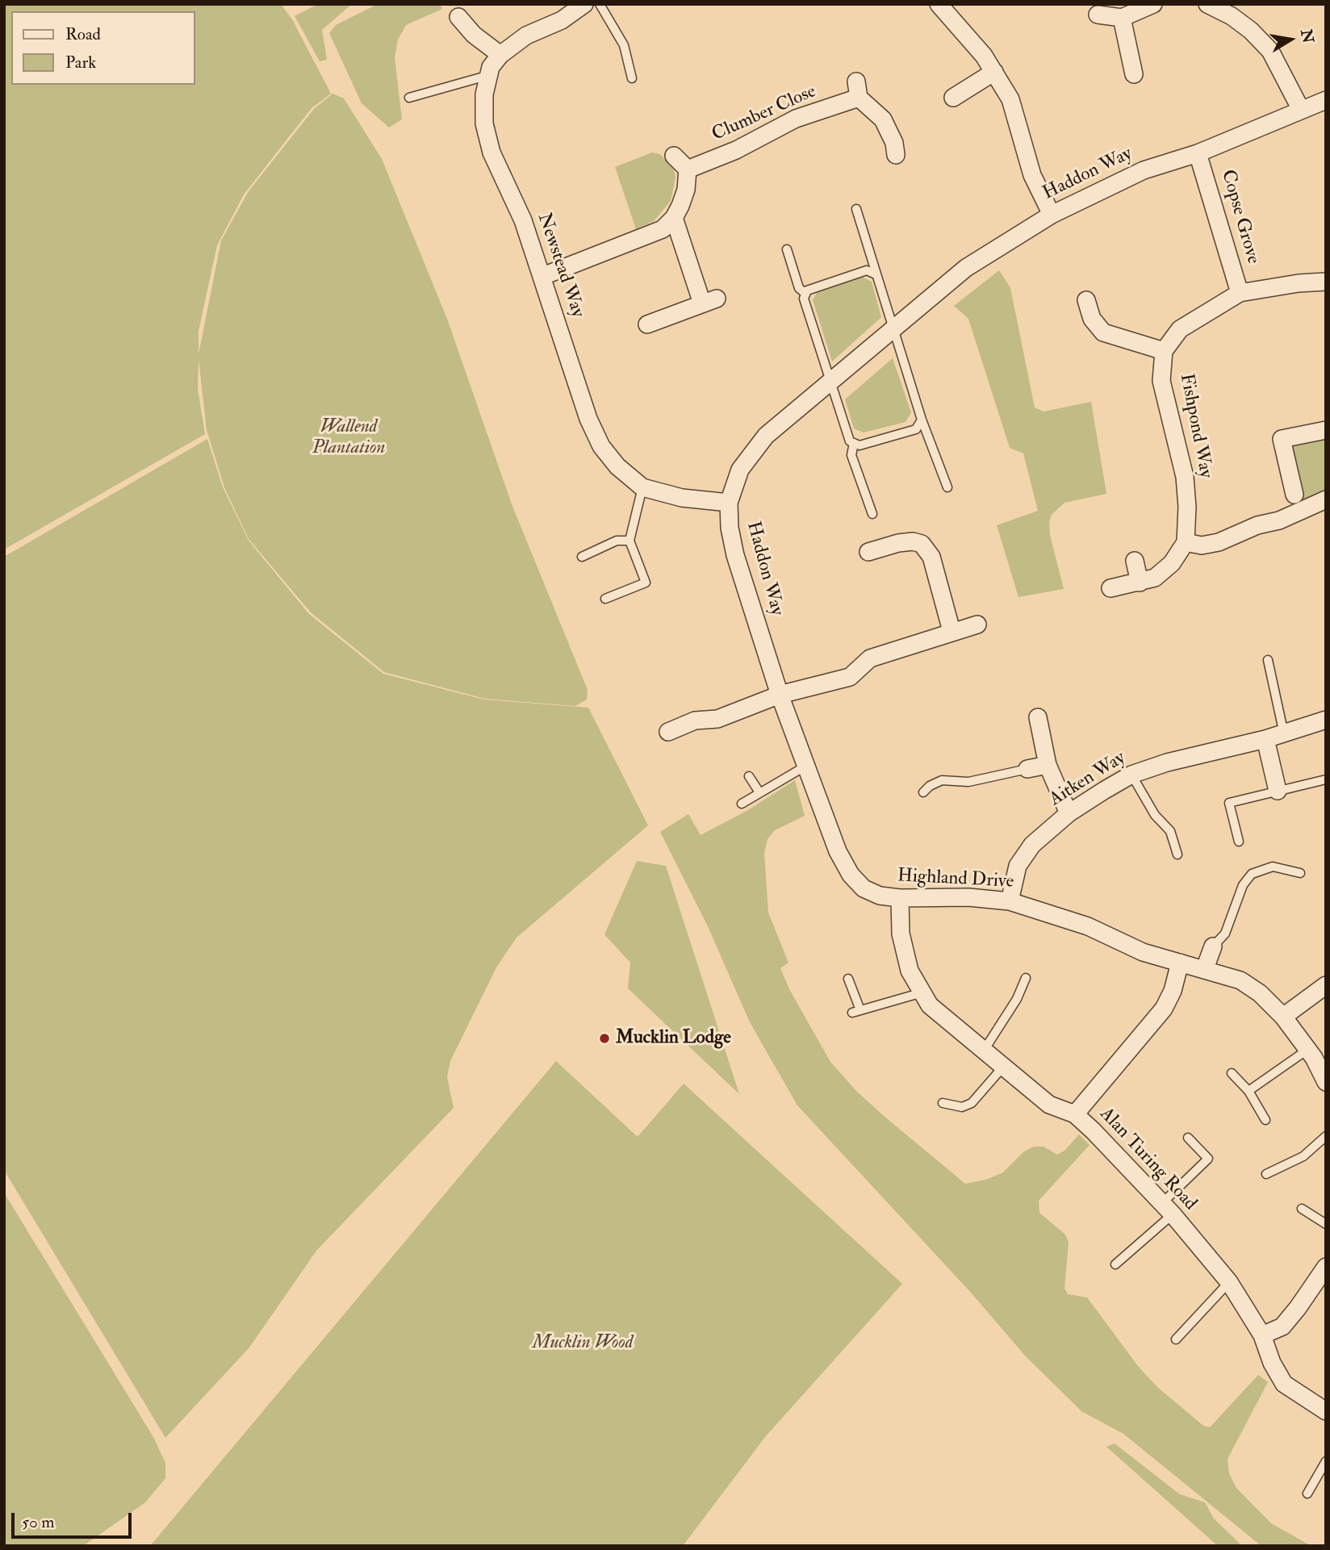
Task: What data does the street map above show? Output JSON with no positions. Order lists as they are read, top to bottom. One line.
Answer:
{"streets":{"street":["Clumber Close","Haddon Way","Copse Grove","Newstead Way","Fishpond Way","Aitken Way","Highland Drive","Alan Turing Road"]},"crossings":[["Haddon Way","Copse Grove"],["Haddon Way","Newstead Way"],["Haddon Way","Highland Drive"],["Copse Grove","Fishpond Way"],["Aitken Way","Highland Drive"],["Highland Drive","Alan Turing Road"]],"parks":["Wallend Plantation","Mucklin Wood"],"places":["Mucklin Lodge"],"legend":["Road","Park"],"scale_bar":"50 m","north":"right"}
